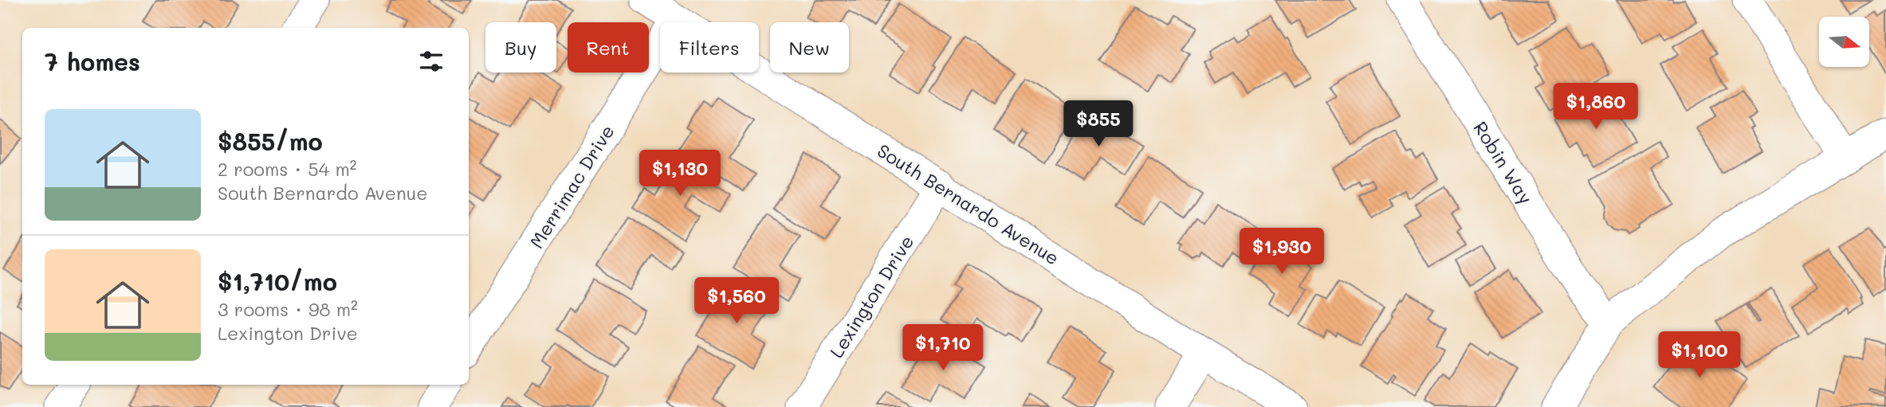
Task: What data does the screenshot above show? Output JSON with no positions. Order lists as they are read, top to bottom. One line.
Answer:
{"streets":{"street":["Robin Way","Merrimac Drive","South Bernardo Avenue","Lexington Drive"]},"crossings":[["Merrimac Drive","South Bernardo Avenue"],["South Bernardo Avenue","Lexington Drive"]],"north":"right","page":{"chip":["Buy","Rent","Filters","New"],"heading":"7 homes","price":["$1,860","$855","$1,130","$1,930","$1,560","$1,710","$1,100"],"list":[{"name":"$855/mo","note":"2 rooms · 54 m² · South Bernardo Avenue"},{"name":"$1,710/mo","note":"3 rooms · 98 m² · Lexington Drive"}]}}
